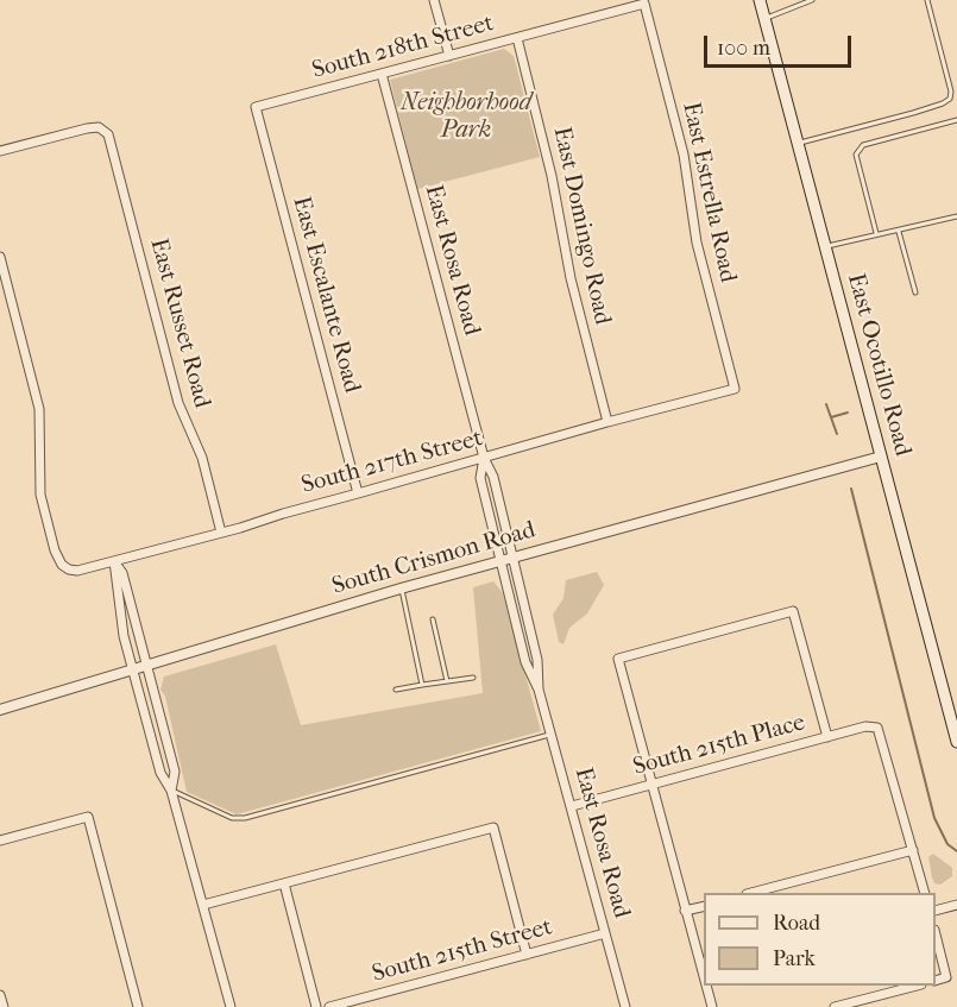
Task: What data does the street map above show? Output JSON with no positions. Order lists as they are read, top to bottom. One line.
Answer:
{"streets":{"main road":["East Ocotillo Road"],"street":["South 218th Street","East Estrella Road","East Domingo Road","East Rosa Road","East Escalante Road","East Russet Road","South 217th Street","South Crismon Road","South 215th Place","South 215th Street"]},"crossings":[["South 218th Street","East Estrella Road"],["South 218th Street","East Domingo Road"],["South 218th Street","East Rosa Road"],["South 218th Street","East Escalante Road"],["East Estrella Road","South 217th Street"],["East Domingo Road","South 217th Street"],["East Rosa Road","South 217th Street"],["East Rosa Road","South Crismon Road"],["East Rosa Road","South 215th Place"],["East Rosa Road","South 215th Street"],["East Escalante Road","South 217th Street"],["East Russet Road","South 217th Street"],["East Ocotillo Road","South Crismon Road"]],"parks":["Neighborhood Park"],"legend":["Road","Park"],"scale_bar":"100 m"}
